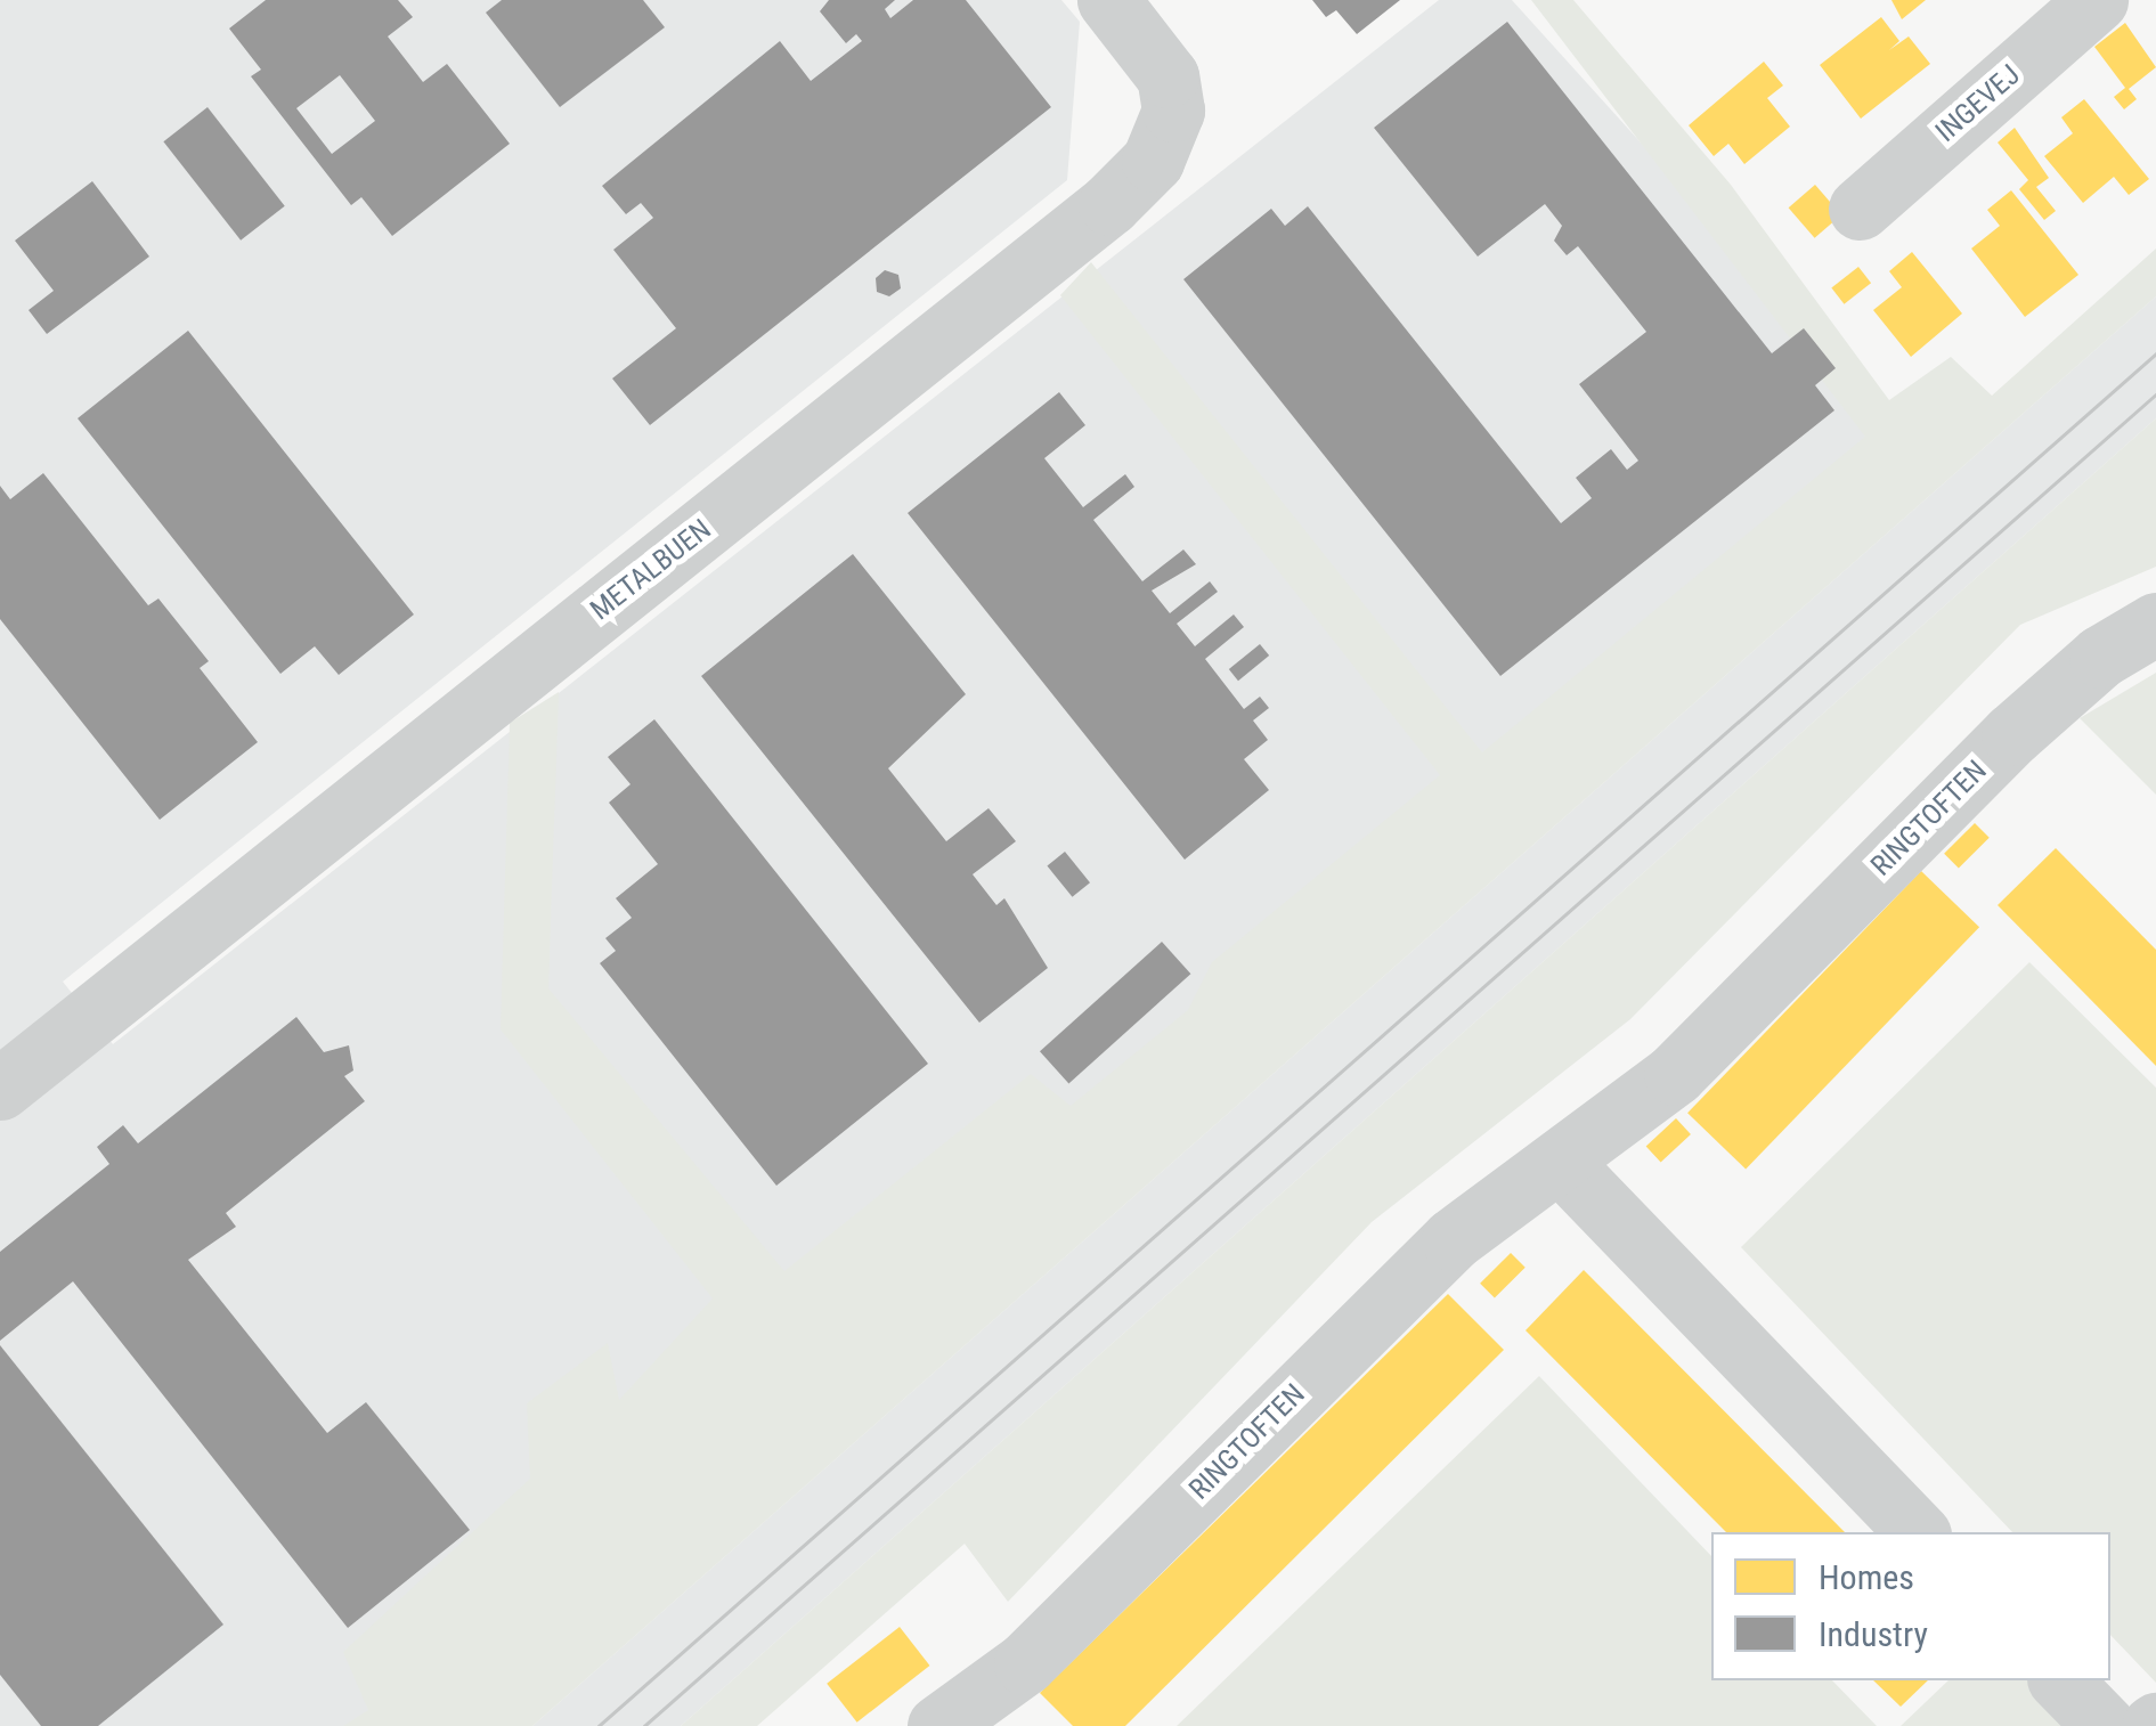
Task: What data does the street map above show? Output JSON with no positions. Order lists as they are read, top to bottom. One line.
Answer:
{"streets":{"street":["INGEVEJ","METALBUEN","RINGTOFTEN"]},"legend":["Homes","Industry"]}
